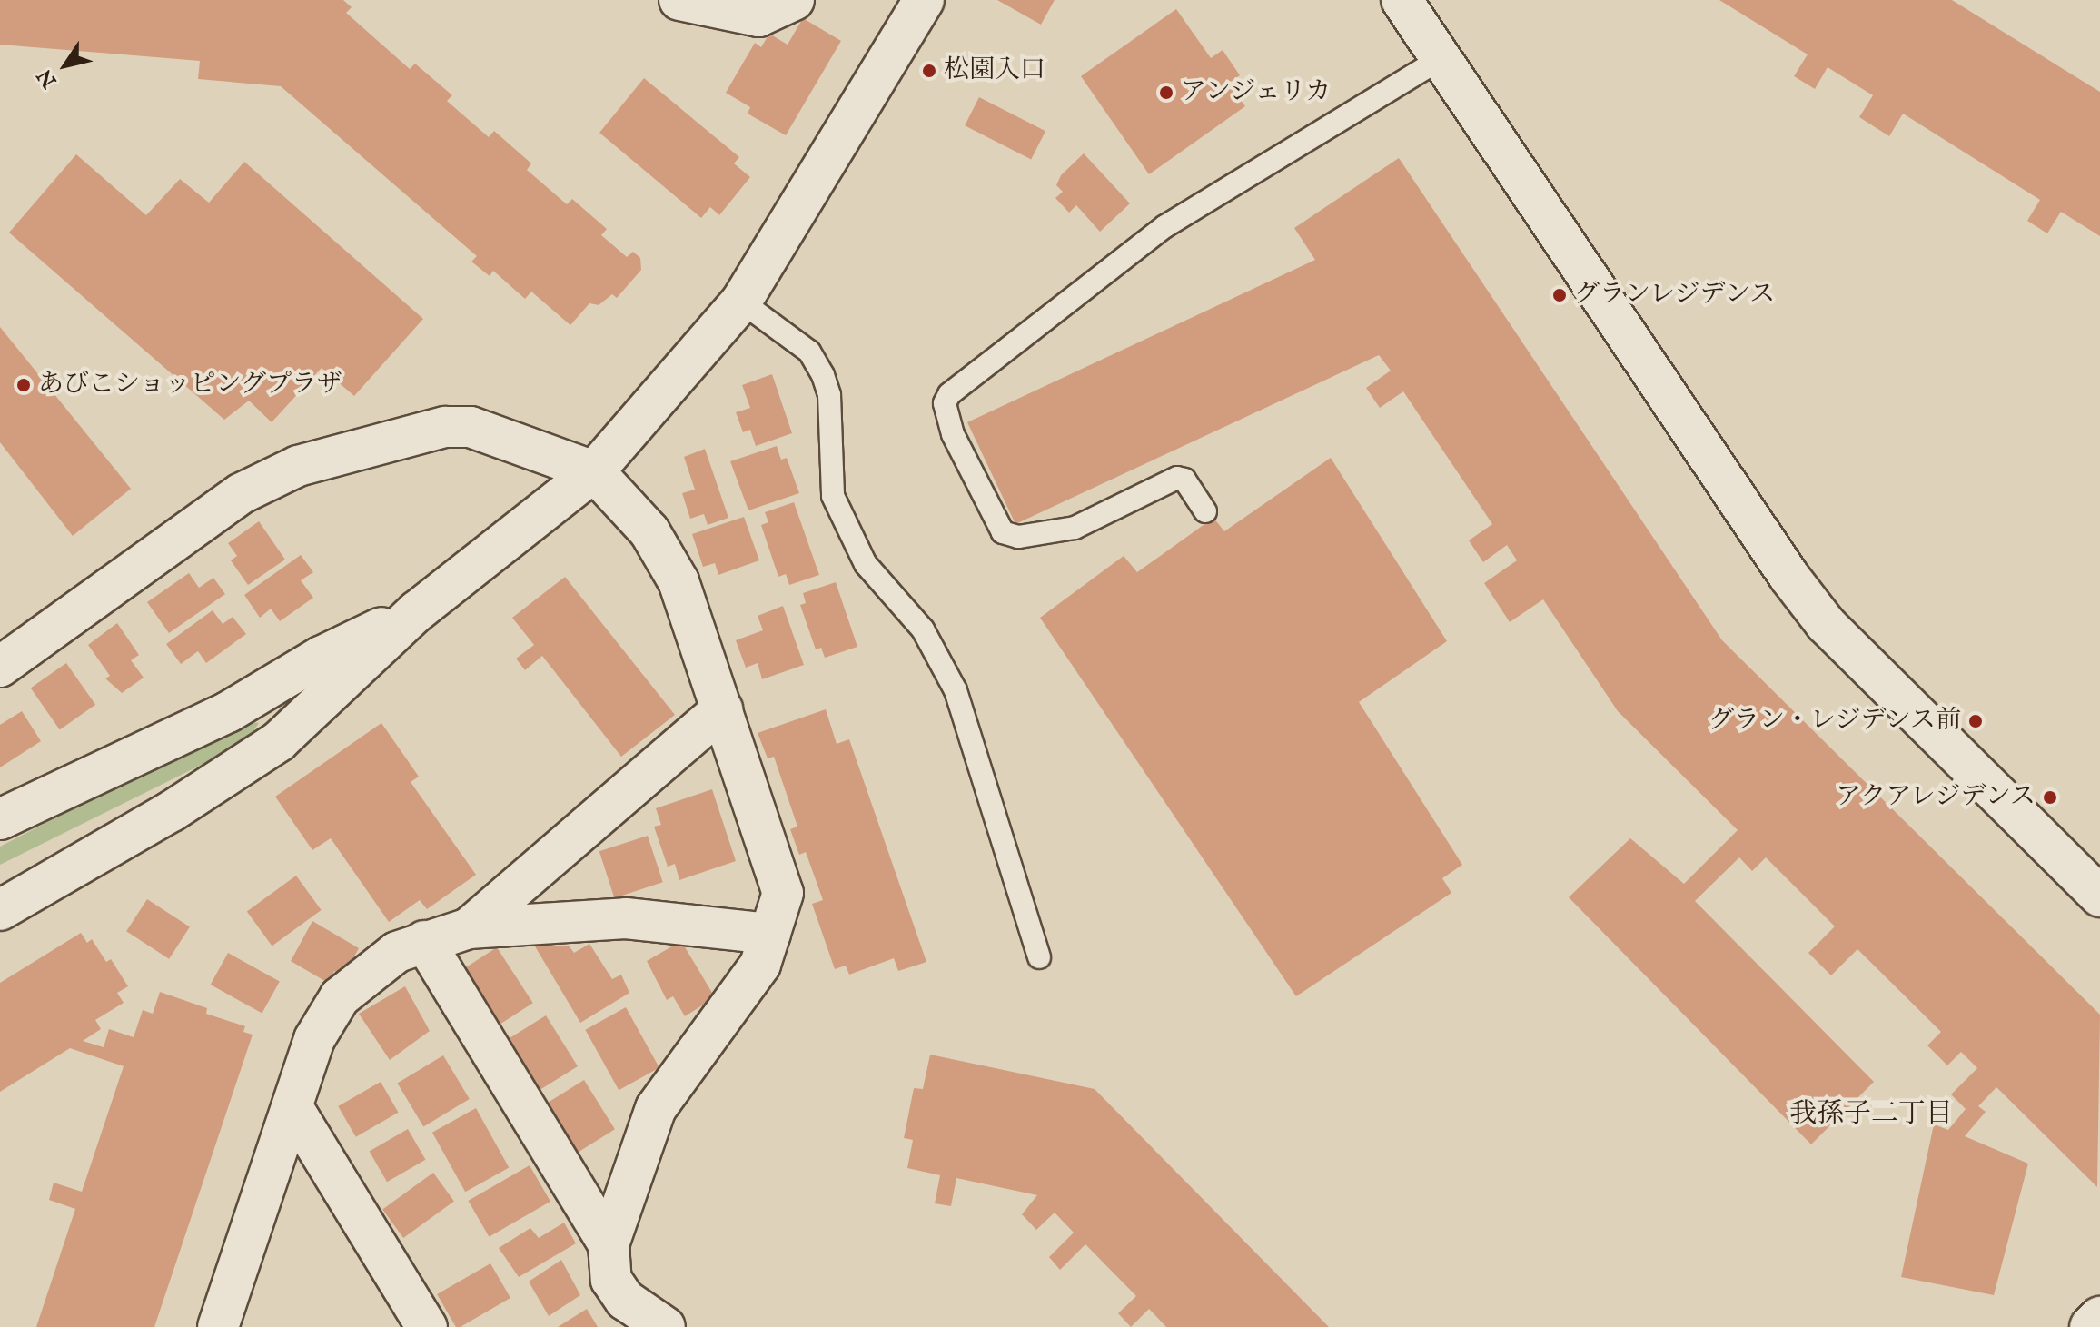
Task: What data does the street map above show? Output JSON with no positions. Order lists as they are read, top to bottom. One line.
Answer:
{"districts":["我孫子二丁目"],"places":["松園入口","アンジェリカ","グランレジデンス","あびこショッピングプラザ","グラン・レジデンス前","アクアレジデンス"],"north":"bottom left"}
